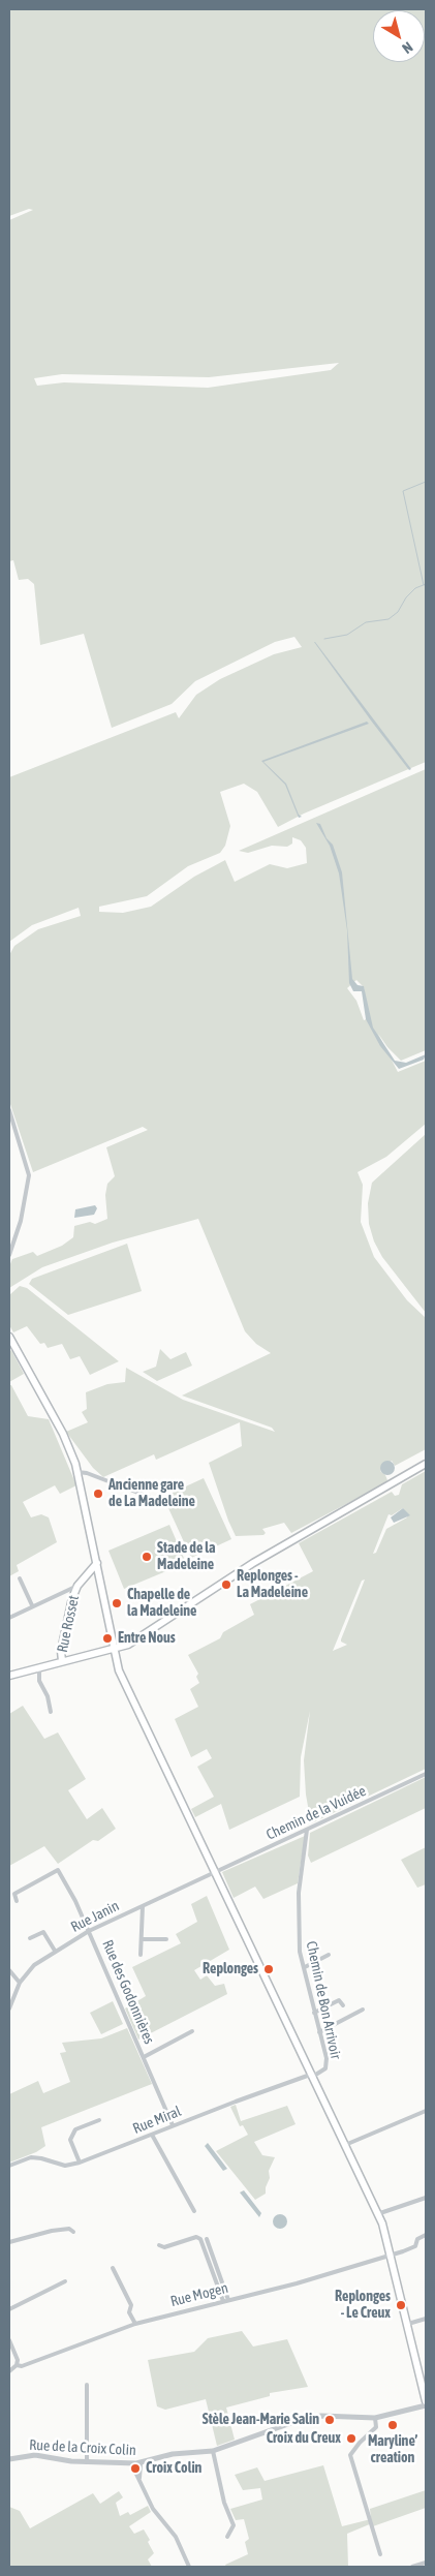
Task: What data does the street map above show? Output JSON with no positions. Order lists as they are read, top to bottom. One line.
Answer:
{"streets":{"main road":["Rue Rosset"],"street":["Chemin de la Vuidée","Rue Janin","Rue des Godonnières","Chemin de Bon Arrivoir","Rue Miral","Rue Mogen","Rue de la Croix Colin"]},"crossings":[["Chemin de la Vuidée","Rue Janin"],["Chemin de la Vuidée","Chemin de Bon Arrivoir"],["Rue Janin","Rue des Godonnières"],["Rue des Godonnières","Rue Miral"],["Chemin de Bon Arrivoir","Rue Miral"]],"places":["Ancienne gare de La Madeleine","Stade de la Madeleine","Replonges - La Madeleine","Chapelle de la Madeleine","Entre Nous","Replonges","Replonges - Le Creux","Stèle Jean-Marie Salin","Maryline’ creation","Croix du Creux","Croix Colin"],"north":"bottom right"}
